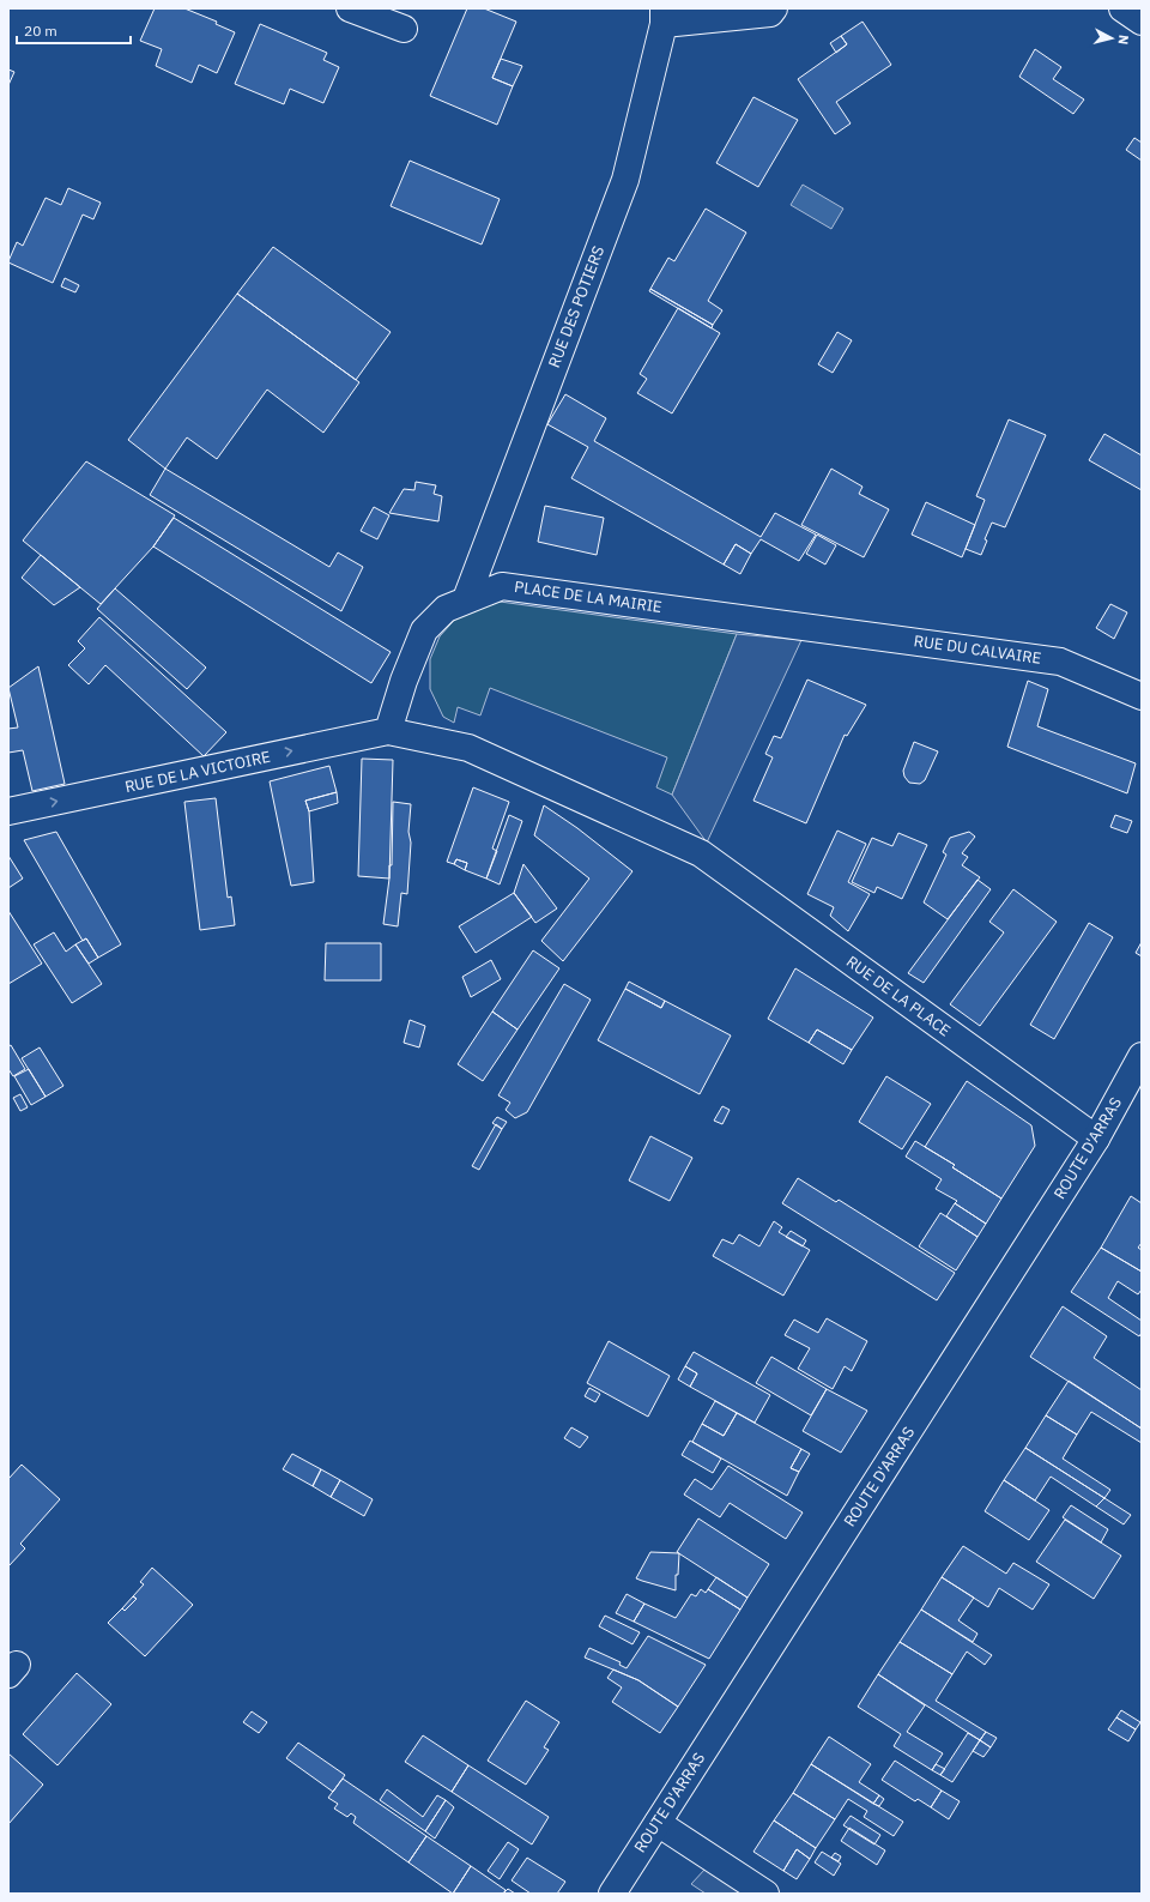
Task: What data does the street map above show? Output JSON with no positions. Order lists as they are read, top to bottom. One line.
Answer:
{"streets":{"street":["RUE DES POTIERS","PLACE DE LA MAIRIE","RUE DU CALVAIRE","RUE DE LA VICTOIRE","RUE DE LA PLACE","ROUTE D'ARRAS"]},"crossings":[["RUE DES POTIERS","PLACE DE LA MAIRIE"],["PLACE DE LA MAIRIE","RUE DU CALVAIRE"],["PLACE DE LA MAIRIE","RUE DE LA VICTOIRE"],["PLACE DE LA MAIRIE","RUE DE LA PLACE"],["RUE DE LA VICTOIRE","RUE DE LA PLACE"],["RUE DE LA PLACE","ROUTE D'ARRAS"]],"one_way":["RUE DE LA VICTOIRE"],"scale_bar":"20 m","north":"right"}
